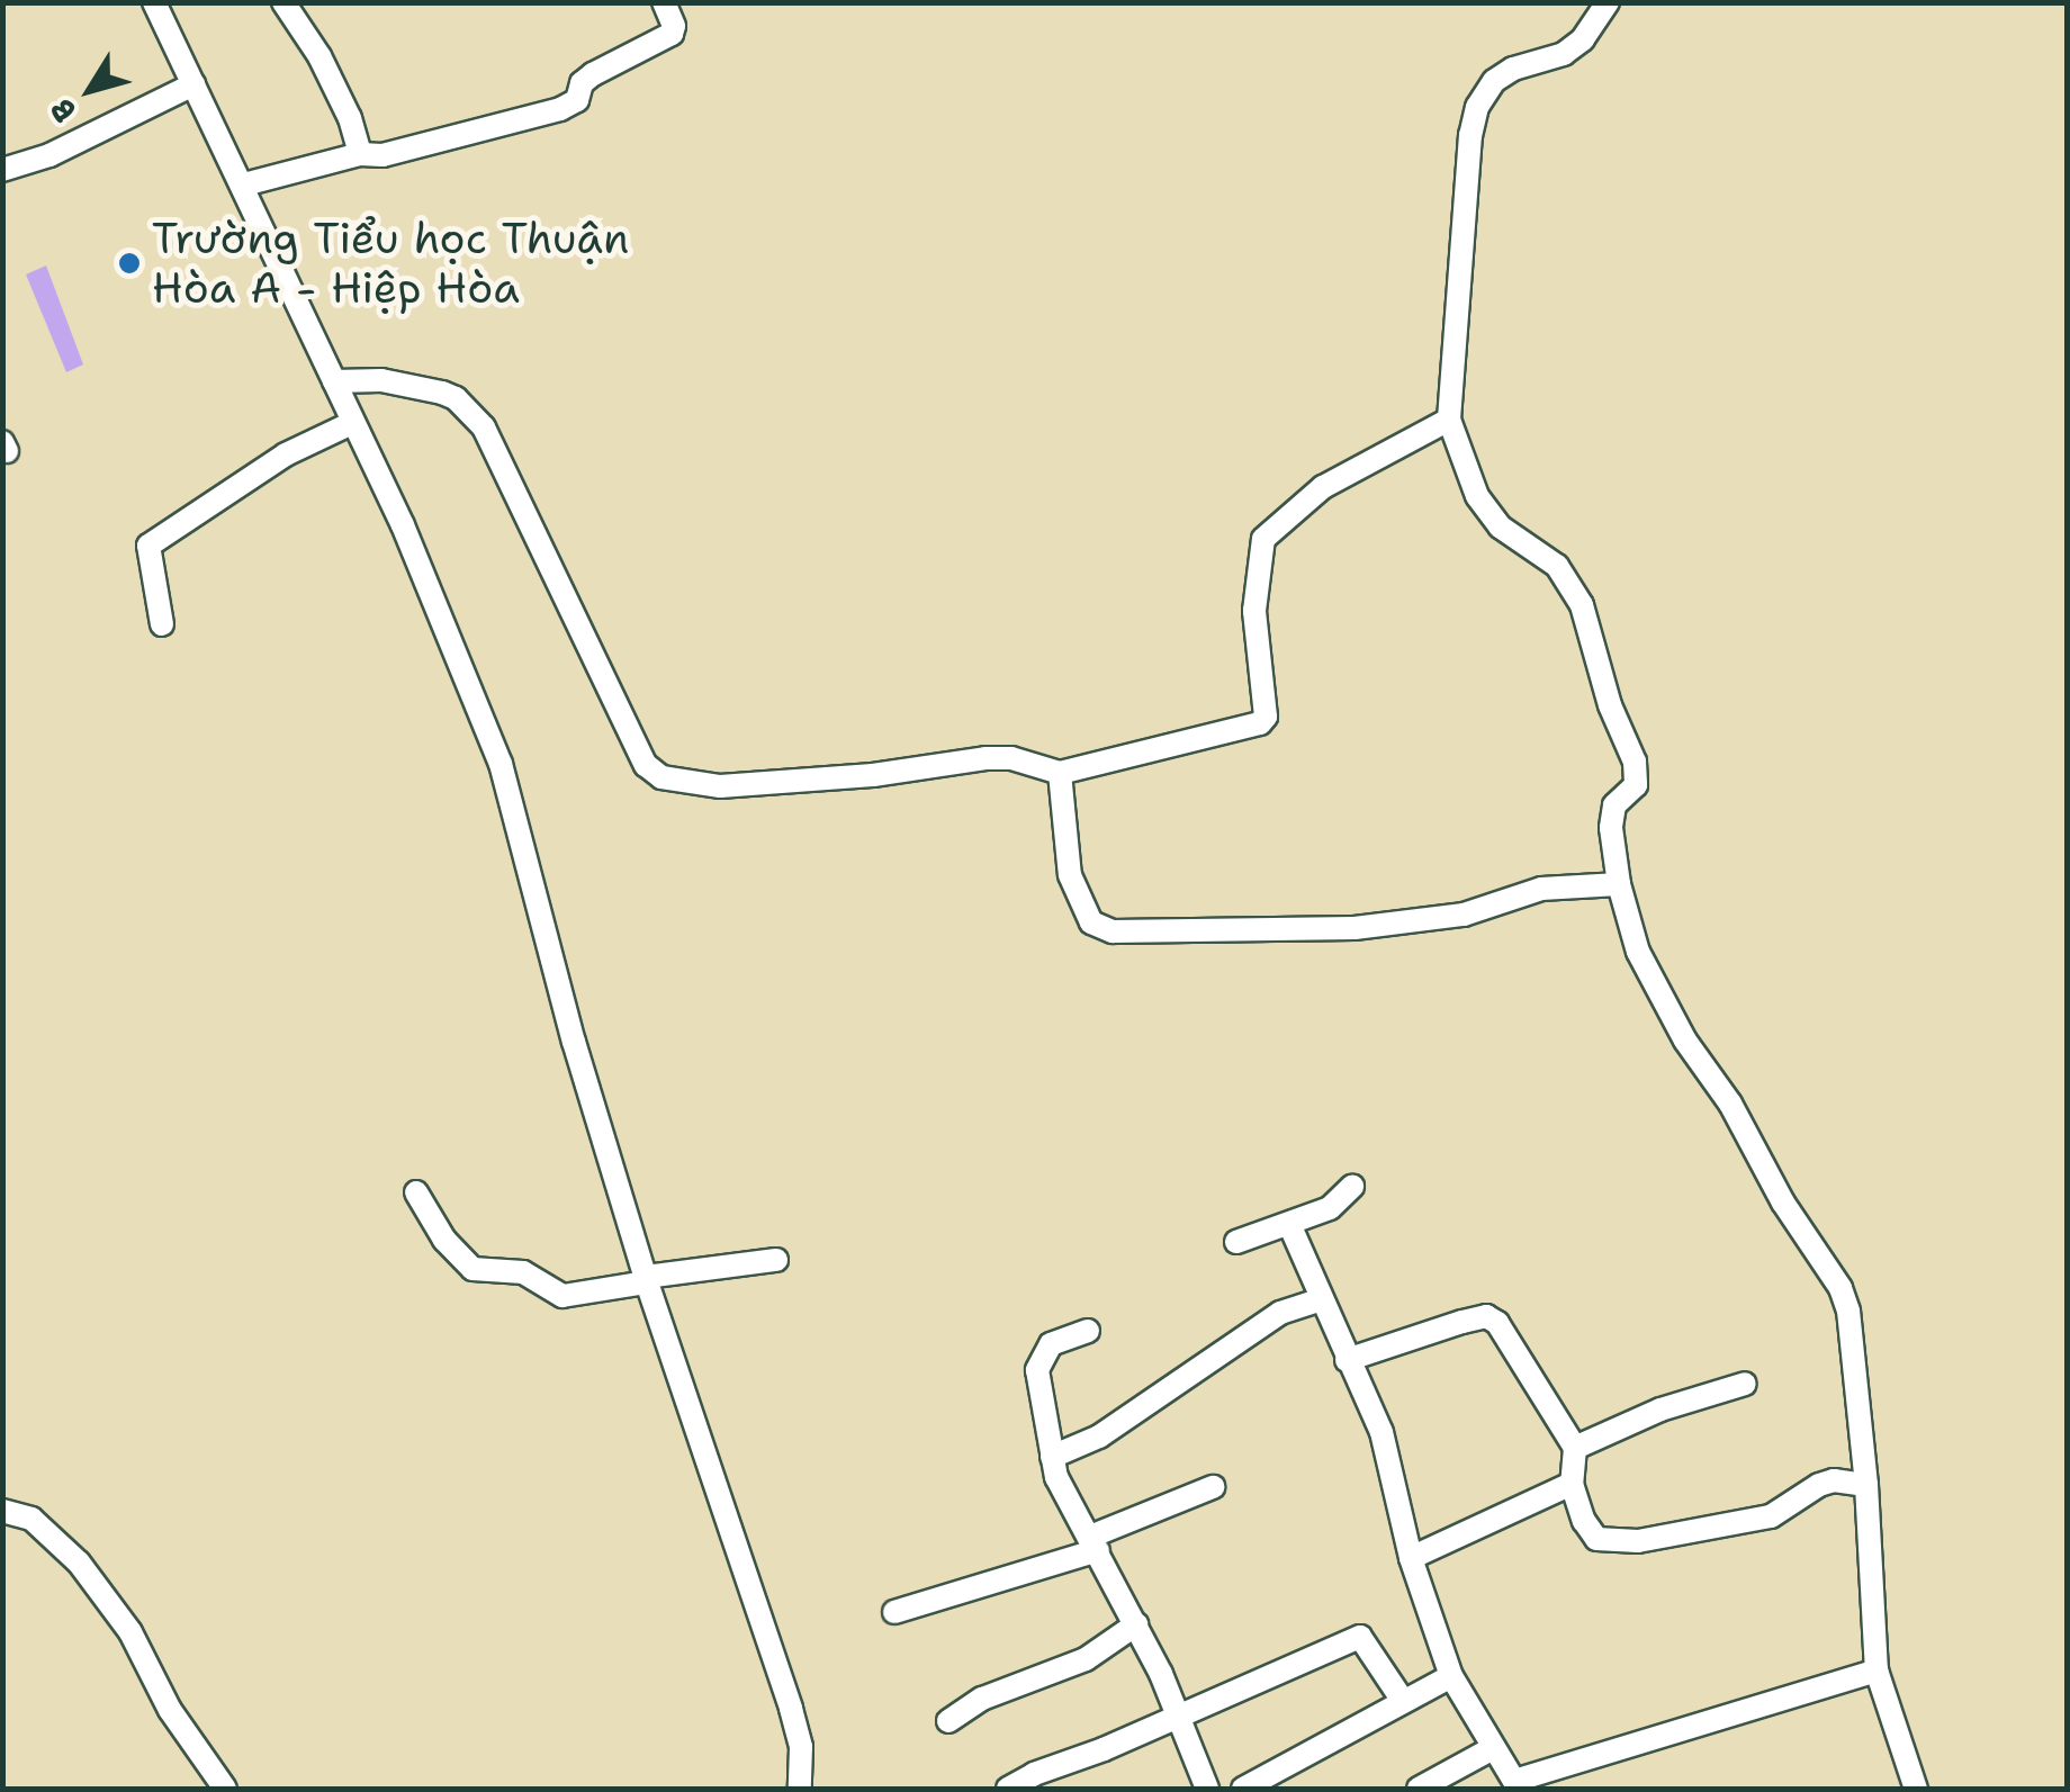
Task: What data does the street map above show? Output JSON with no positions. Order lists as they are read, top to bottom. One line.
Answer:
{"places":["Trường Tiểu học Thuận Hòa A - Hiệp Hòa"],"north":"bottom left"}
